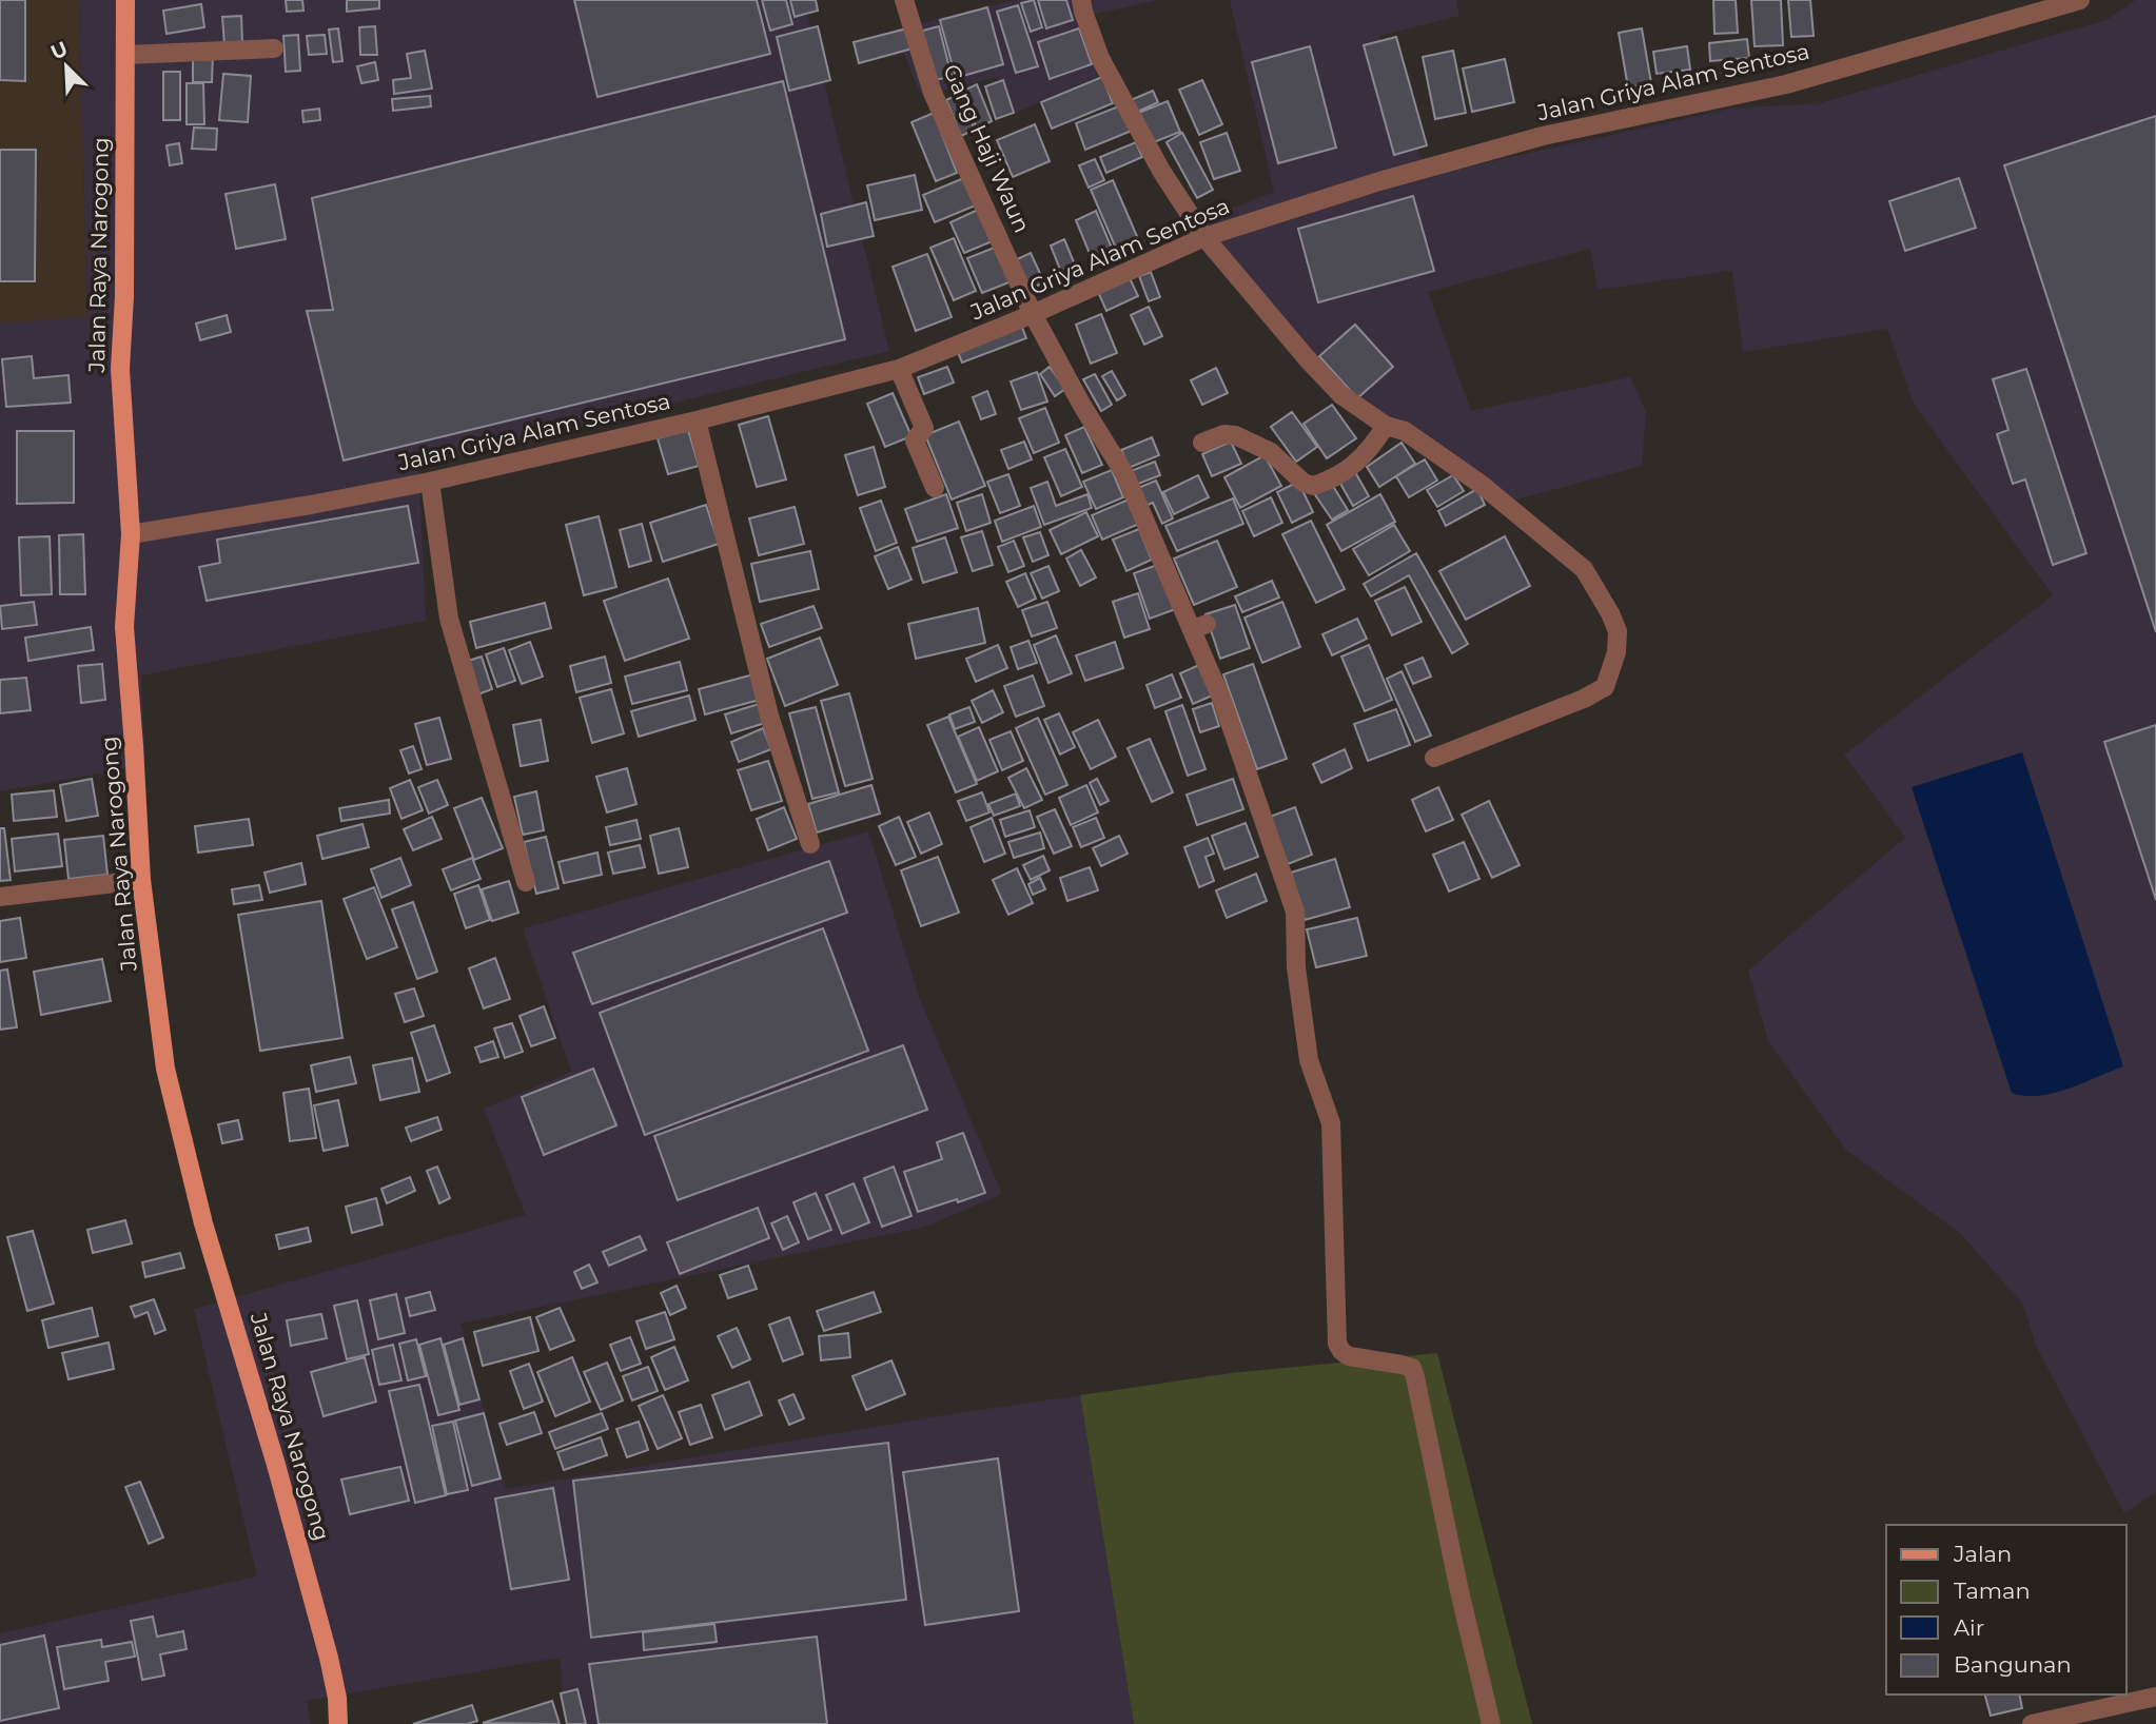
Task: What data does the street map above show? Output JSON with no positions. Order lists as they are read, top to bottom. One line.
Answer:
{"streets":{"main road":["Jalan Raya Narogong"],"street":["Jalan Griya Alam Sentosa","Gang Haji Waun"]},"crossings":[["Jalan Griya Alam Sentosa","Gang Haji Waun"],["Jalan Griya Alam Sentosa","Jalan Raya Narogong"]],"legend":["Jalan","Taman","Air","Bangunan"],"north":"top left"}
